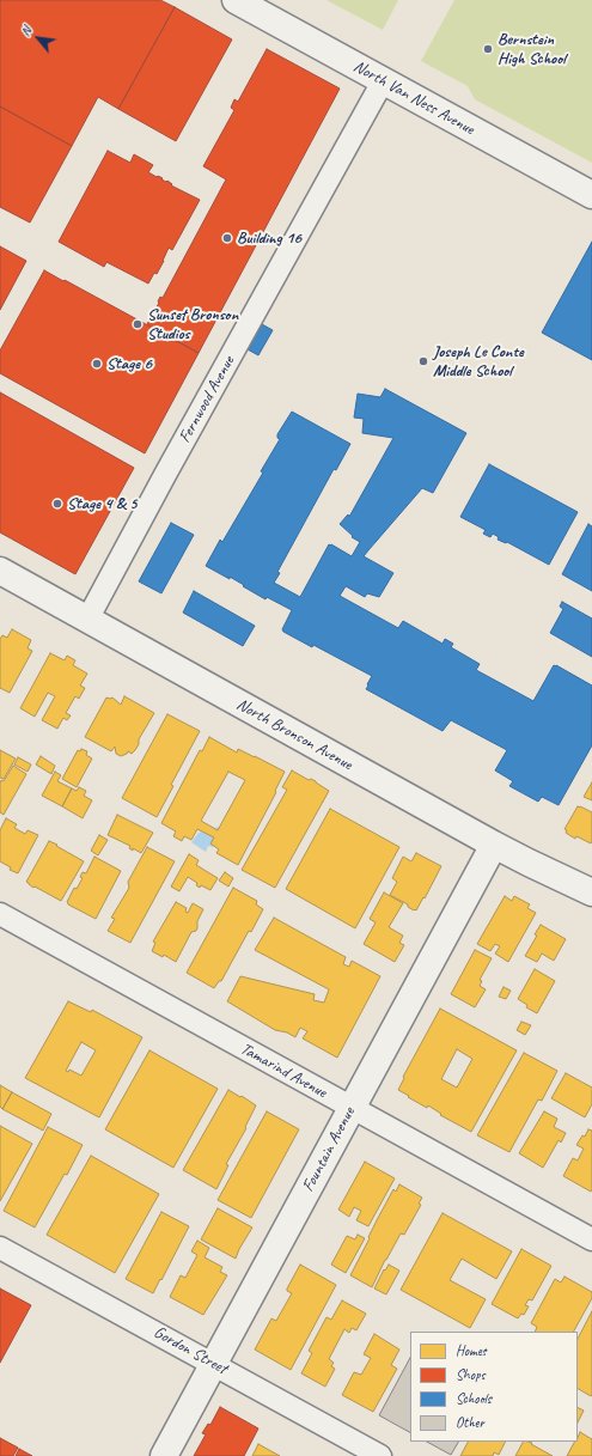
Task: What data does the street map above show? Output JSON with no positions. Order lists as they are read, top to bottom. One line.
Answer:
{"streets":{"street":["North Van Ness Avenue","Fernwood Avenue","North Bronson Avenue","Tamarind Avenue","Fountain Avenue","Gordon Street"]},"crossings":[["North Van Ness Avenue","Fernwood Avenue"],["Fernwood Avenue","North Bronson Avenue"],["North Bronson Avenue","Fountain Avenue"],["Tamarind Avenue","Fountain Avenue"],["Fountain Avenue","Gordon Street"]],"places":["Bernstein High School","Building 16","Sunset Bronson Studios","Joseph Le Conte Middle School","Stage 6","Stage 4 & 5"],"legend":["Homes","Shops","Schools","Other"],"north":"top left"}
